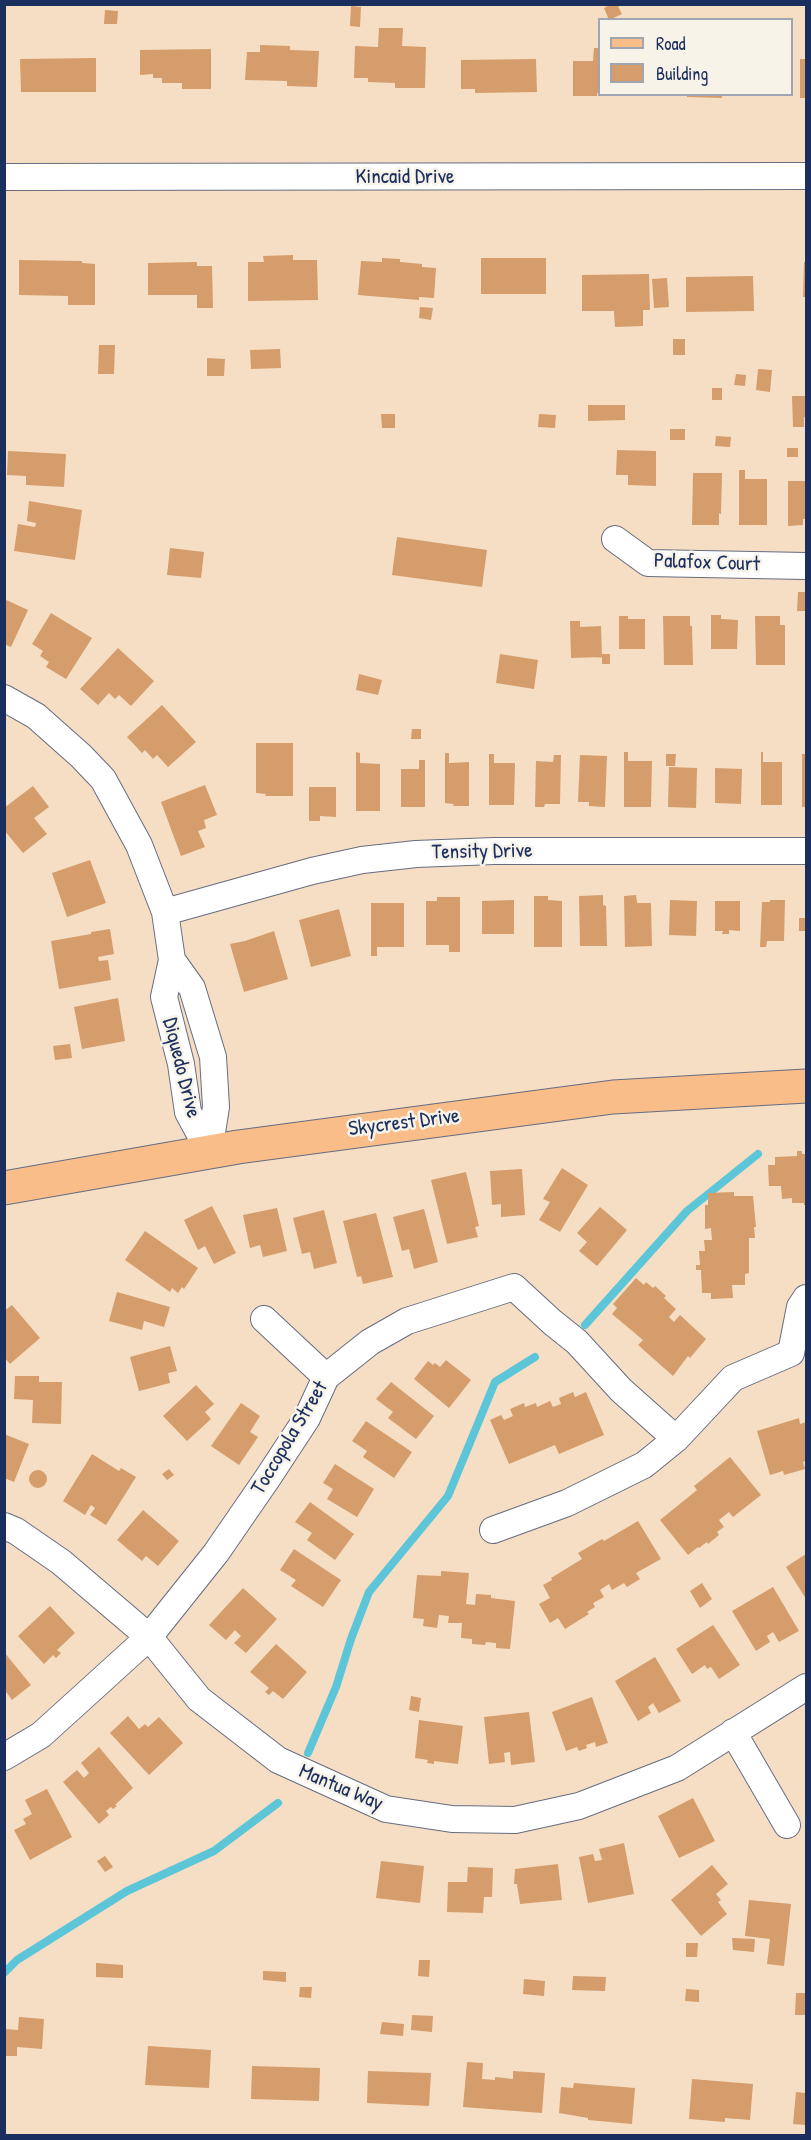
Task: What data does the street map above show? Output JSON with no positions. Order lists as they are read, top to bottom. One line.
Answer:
{"streets":{"main road":["Skycrest Drive"],"street":["Kincaid Drive","Palafox Court","Tensity Drive","Diquedo Drive","Toccopola Street","Mantua Way"]},"crossings":[["Tensity Drive","Diquedo Drive"],["Diquedo Drive","Skycrest Drive"],["Toccopola Street","Mantua Way"]],"legend":["Road","Building"]}
